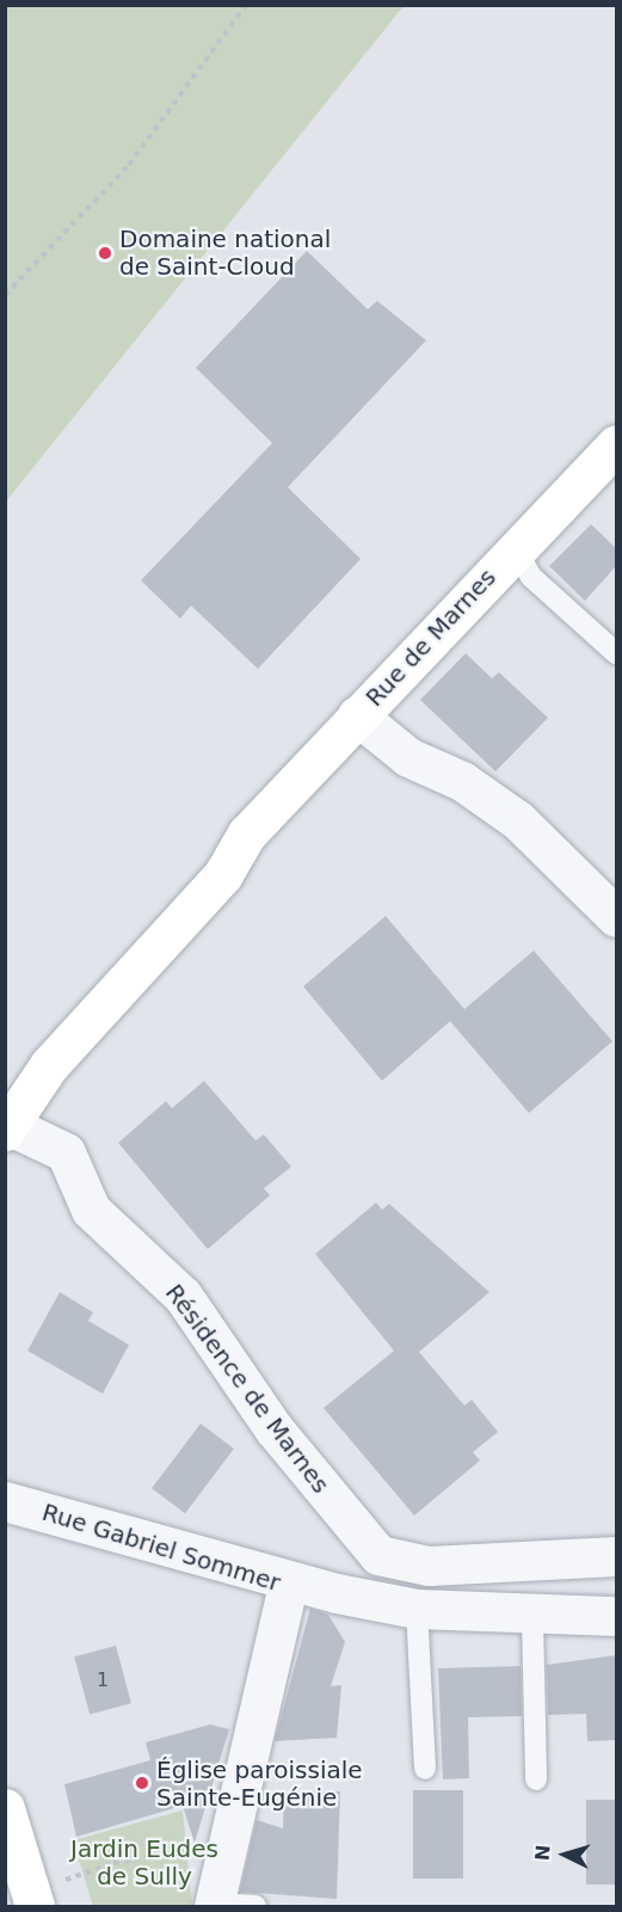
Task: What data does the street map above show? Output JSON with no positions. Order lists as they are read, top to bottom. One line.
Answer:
{"streets":{"main road":["Rue de Marnes"],"street":["Résidence de Marnes","Rue Gabriel Sommer"]},"parks":["Jardin Eudes de Sully"],"places":["Domaine national de Saint-Cloud","Église paroissiale Sainte-Eugénie"],"house_numbers":["1"],"north":"left"}
